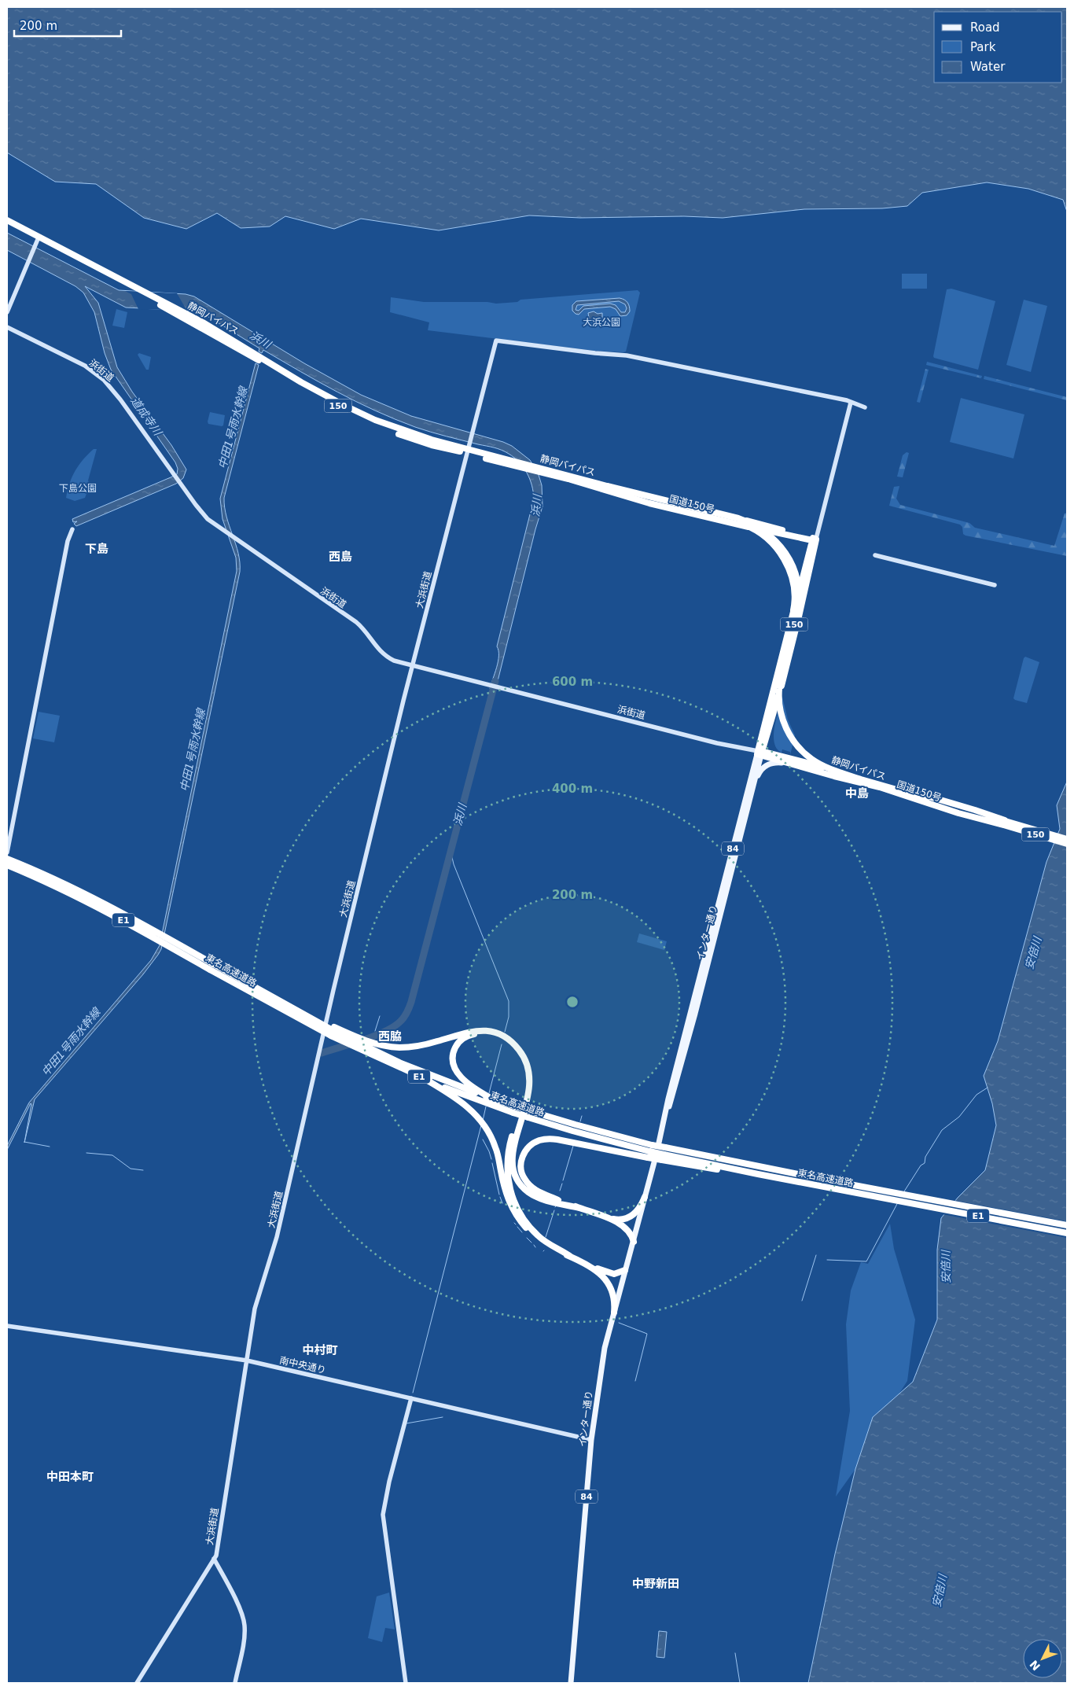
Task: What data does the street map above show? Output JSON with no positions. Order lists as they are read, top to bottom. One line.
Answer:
{"streets":{"highway":["静岡バイパス","150","国道150号","E1","東名高速道路"],"main road":["84","インター通り"],"street":["浜街道","大浜街道","南中央通り"]},"crossings":[["静岡バイパス","150"],["静岡バイパス","国道150号"],["静岡バイパス","大浜街道"],["浜街道","150"],["浜街道","国道150号"],["浜街道","大浜街道"],["浜街道","インター通り"],["150","国道150号"],["150","インター通り"],["国道150号","インター通り"],["大浜街道","南中央通り"],["インター通り","南中央通り"]],"districts":["下島","西島","中島","西脇","中村町","中田本町","中野新田"],"water":["浜川","道成寺川","中田1号雨水幹線","安倍川"],"parks":["大浜公園","下島公園"],"legend":["Road","Park","Water"],"scale_bar":"200 m","north":"bottom left","rings":["600 m","400 m","200 m"]}
